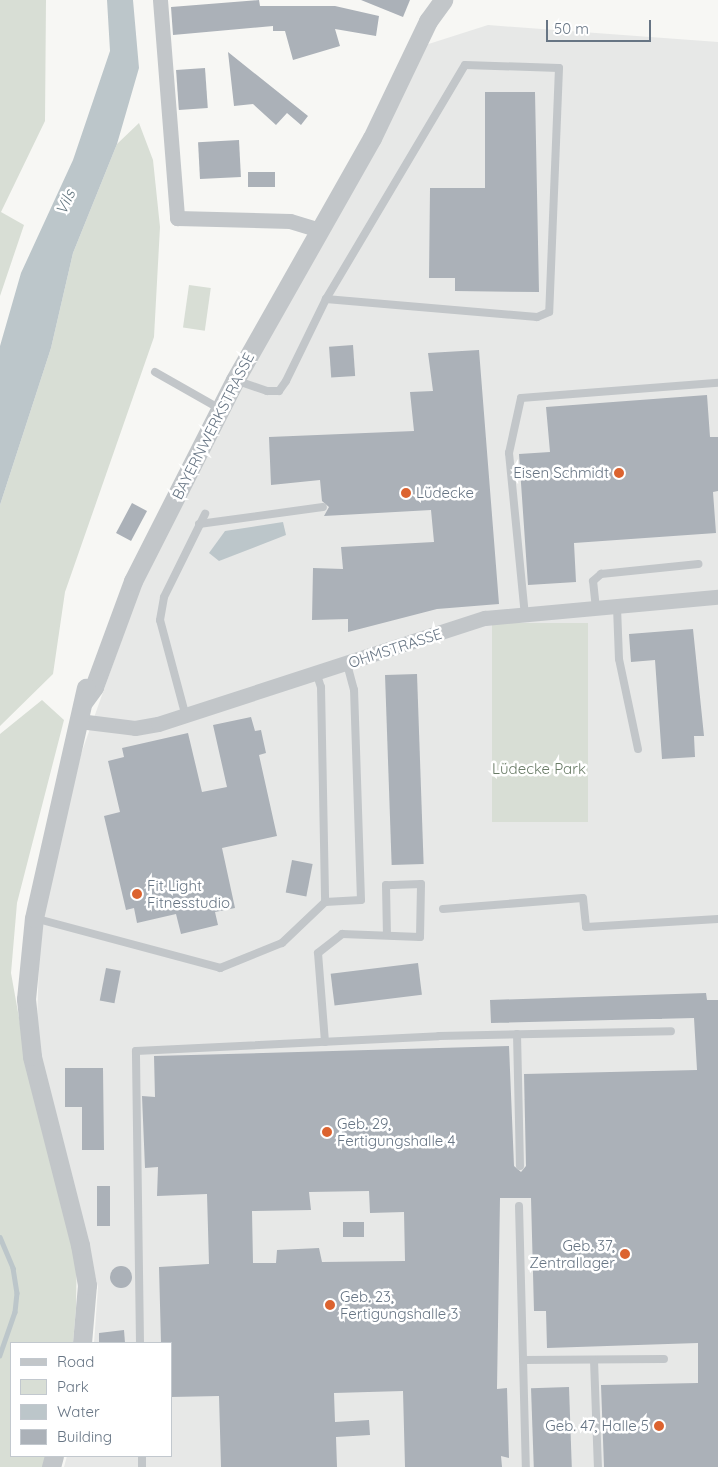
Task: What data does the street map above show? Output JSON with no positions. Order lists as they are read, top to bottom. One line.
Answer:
{"streets":{"street":["BAYERNWERKSTRASSE","OHMSTRASSE"]},"crossings":[["BAYERNWERKSTRASSE","OHMSTRASSE"]],"water":["Vils"],"parks":["Lüdecke Park"],"places":["Eisen Schmidt","Lüdecke","Fit Light Fitnesstudio","Geb. 29, Fertigungshalle 4","Geb. 37, Zentrallager","Geb. 23, Fertigungshalle 3","Geb. 47, Halle 5"],"legend":["Road","Park","Water","Building"],"scale_bar":"50 m"}
